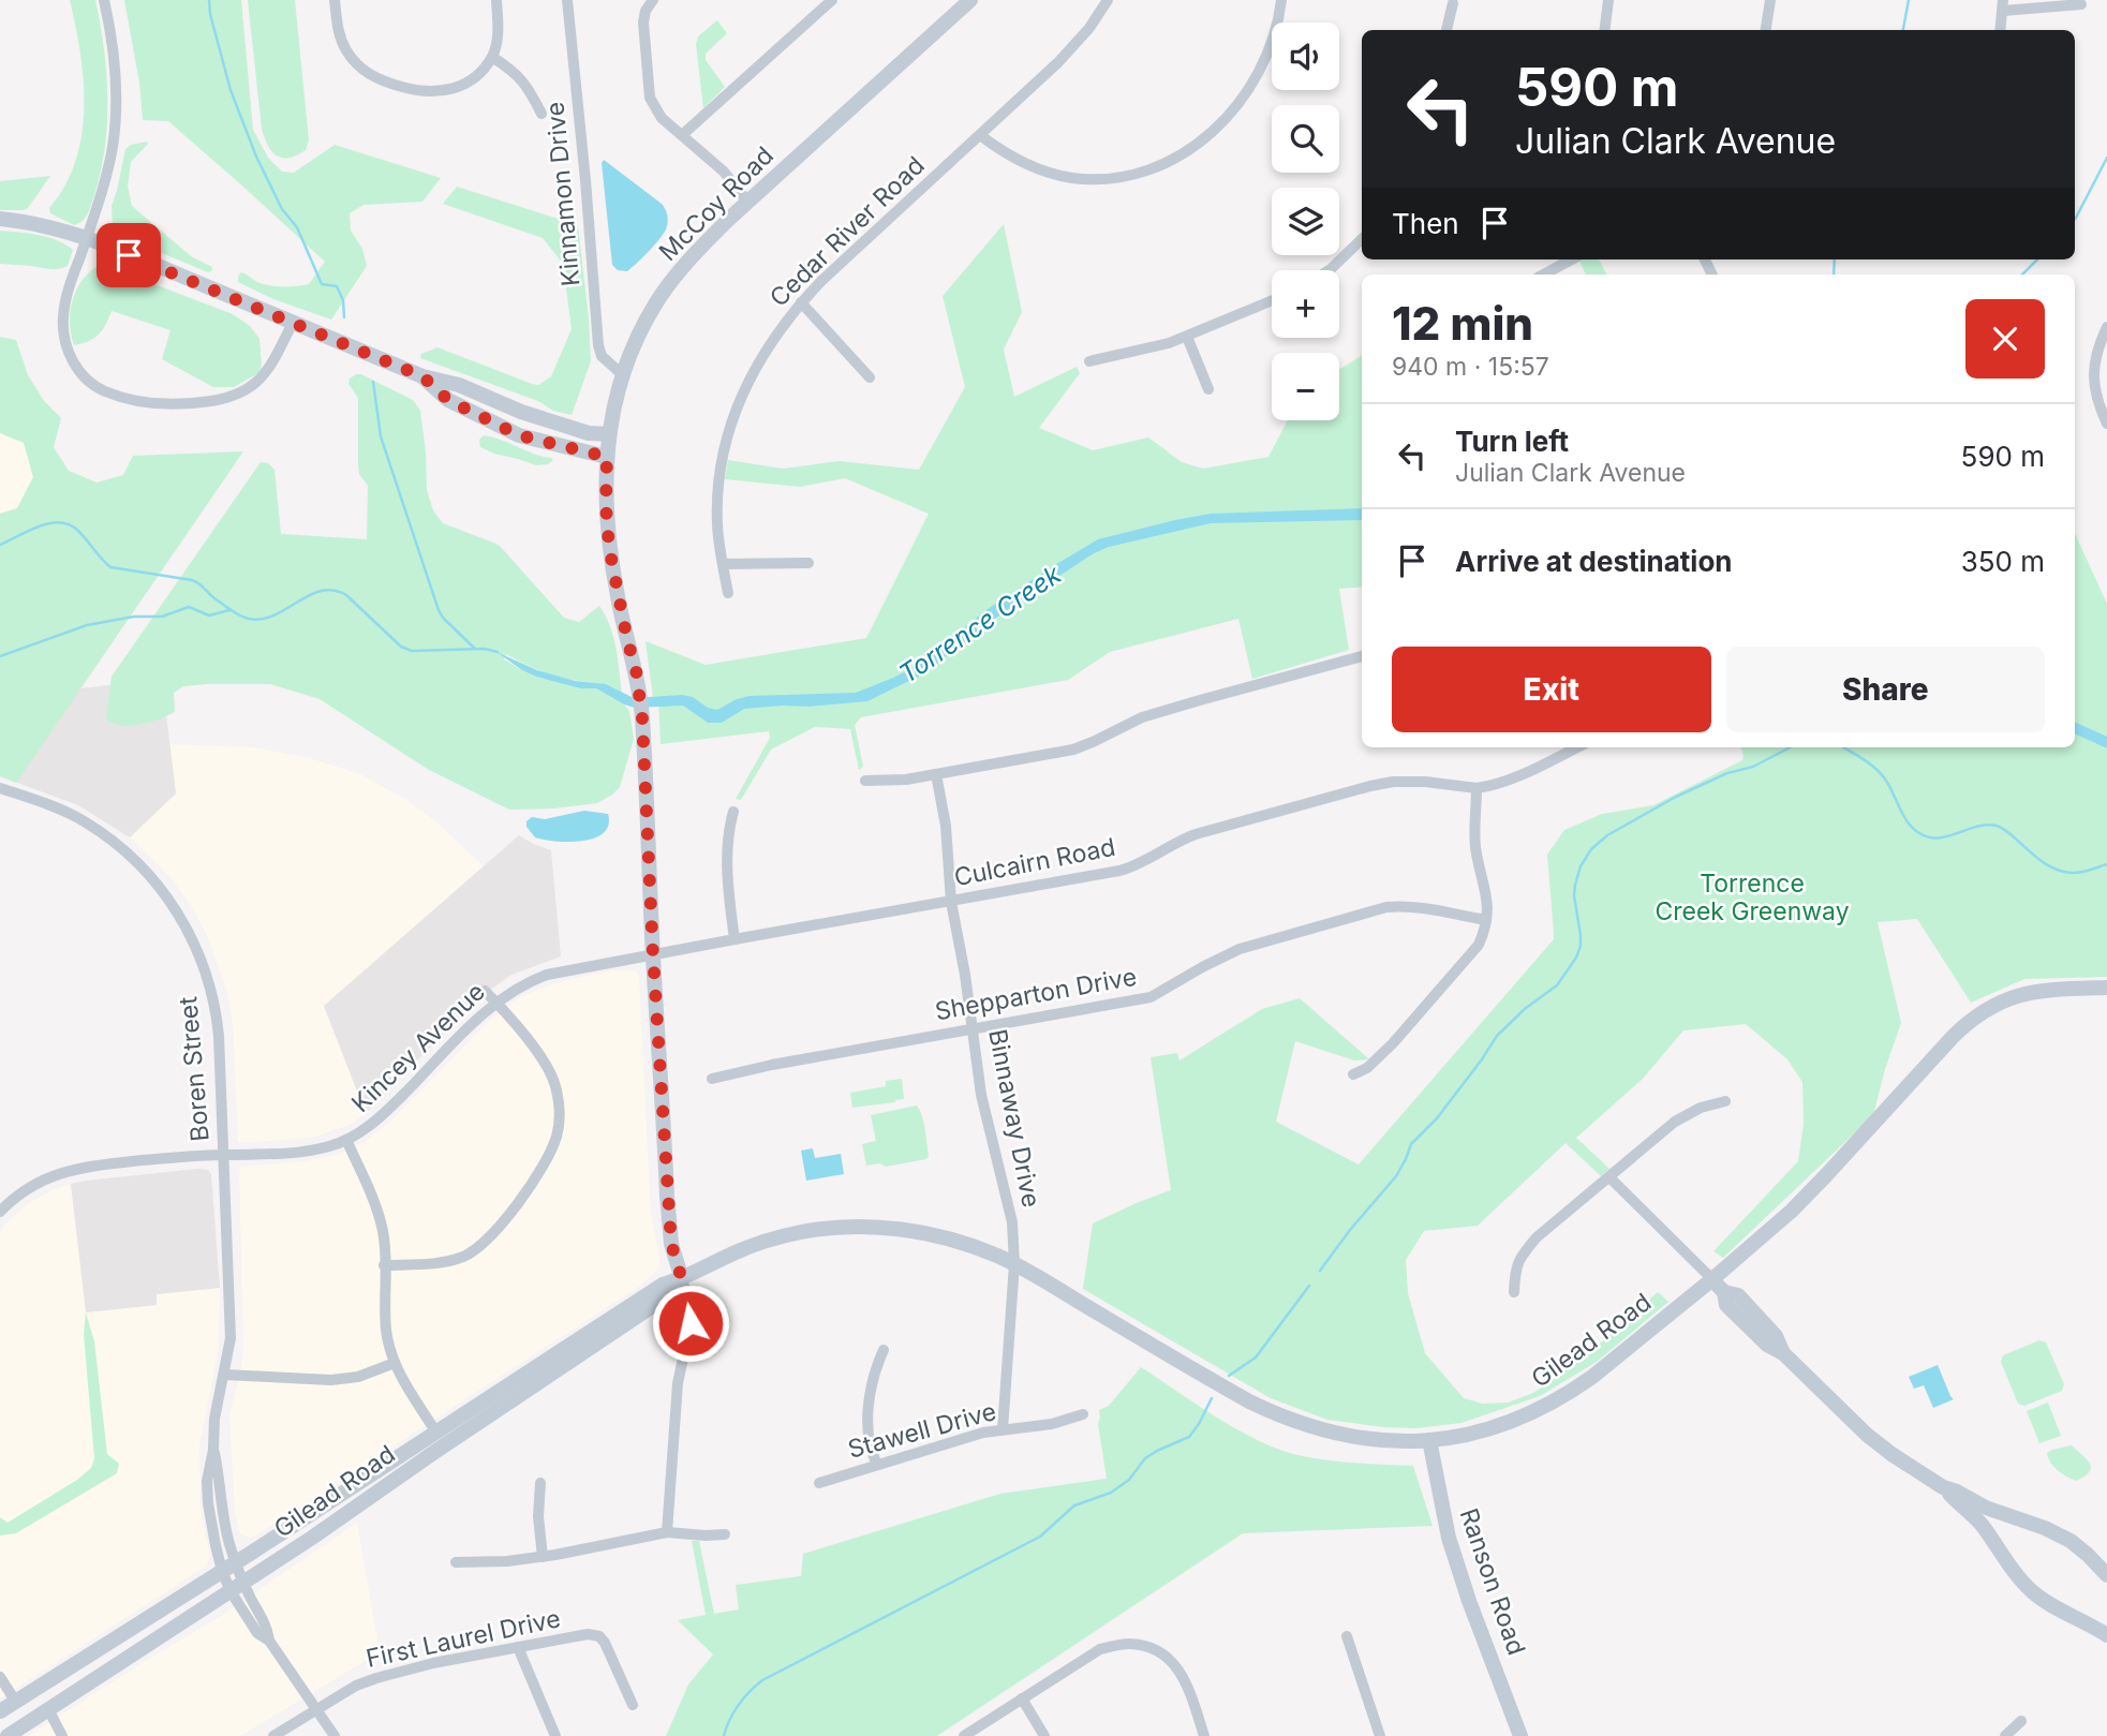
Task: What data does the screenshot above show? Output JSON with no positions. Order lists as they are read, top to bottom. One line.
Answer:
{"streets":{"main road":["McCoy Road","Gilead Road","Ranson Road"],"street":["Kinnamon Drive","Cedar River Road","Culcairn Road","Shepparton Drive","Kincey Avenue","Boren Street","Binnaway Drive","Stawell Drive","First Laurel Drive"]},"crossings":[["Kinnamon Drive","McCoy Road"],["McCoy Road","Culcairn Road"],["McCoy Road","Kincey Avenue"],["McCoy Road","Gilead Road"],["Culcairn Road","Kincey Avenue"],["Culcairn Road","Binnaway Drive"],["Shepparton Drive","Binnaway Drive"],["Kincey Avenue","Boren Street"],["Boren Street","Gilead Road"],["Boren Street","First Laurel Drive"],["Binnaway Drive","Gilead Road"],["Binnaway Drive","Stawell Drive"],["Gilead Road","Ranson Road"]],"water":["Torrence Creek"],"parks":["Torrence Creek Greenway"],"page":{"map_buttons":["+","−"],"turn":["590 m","Julian Clark Avenue"],"then":"Then","heading":["12 min","940 m · 15:57"],"list":[{"name":"Turn left","note":"Julian Clark Avenue","value":"590 m"},{"name":"Arrive at destination","value":"350 m"}],"buttons":["Exit","Share"]}}
